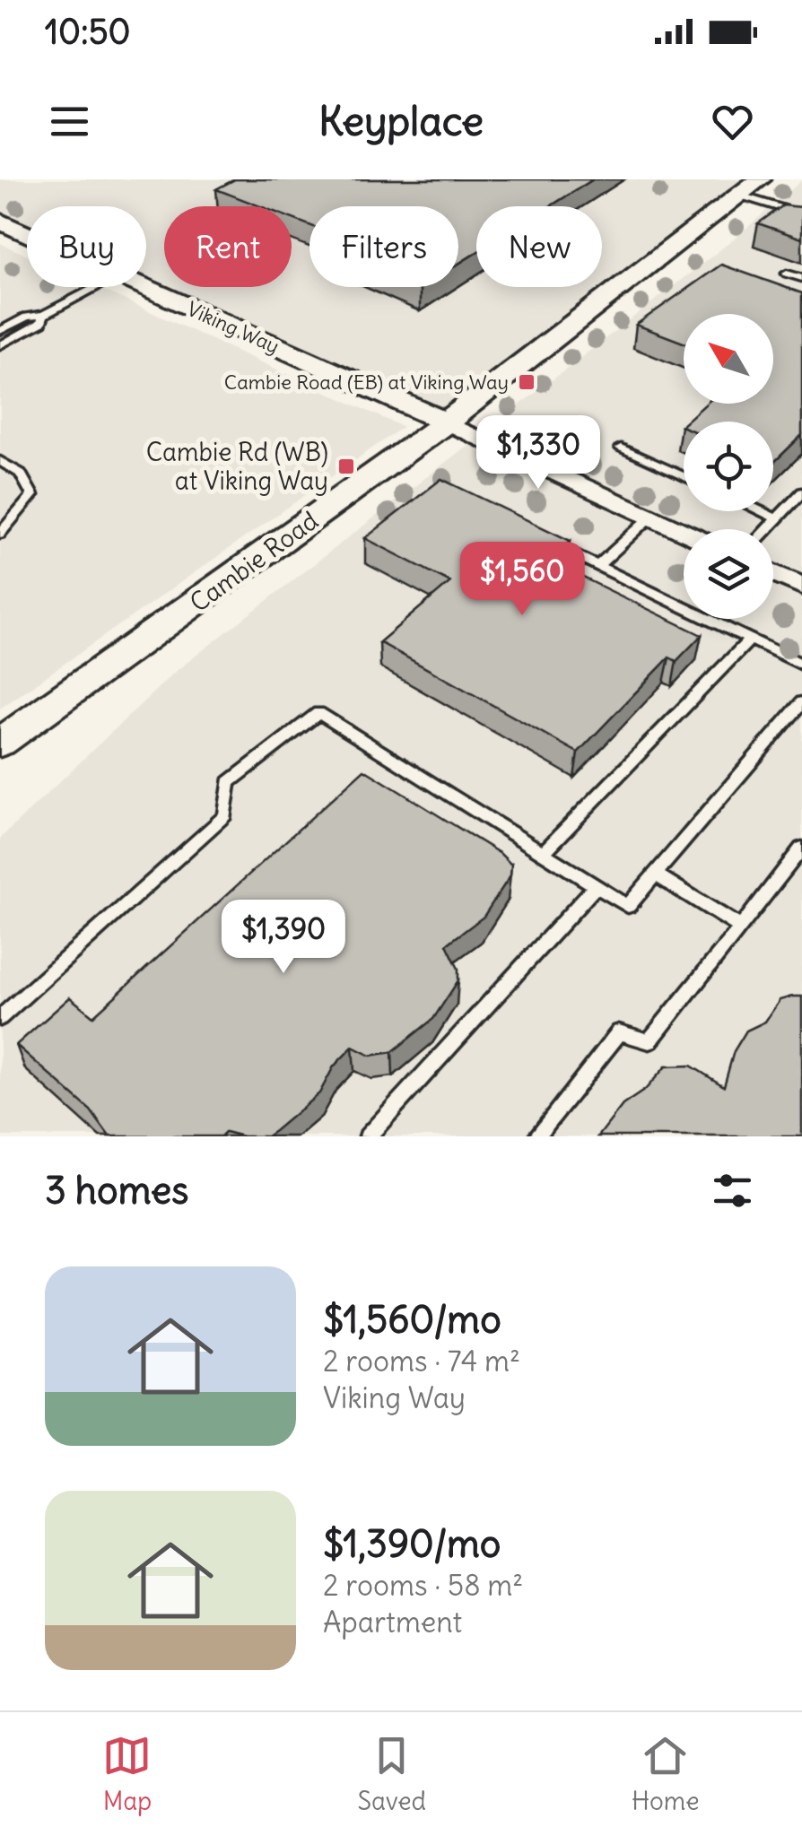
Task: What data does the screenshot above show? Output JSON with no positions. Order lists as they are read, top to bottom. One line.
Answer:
{"streets":{"main road":["Viking Way","Cambie Road"]},"crossings":[["Viking Way","Cambie Road"]],"places":{"transit":["Cambie Road (EB) at Viking Way","Cambie Rd (WB) at Viking Way"]},"north":"top left","page":{"status":"10:50","header":"Keyplace","chip":["Buy","Rent","Filters","New"],"price":["$1,330","$1,560","$1,390"],"heading":"3 homes","list":[{"name":"$1,560/mo","note":"2 rooms · 74 m² · Viking Way"},{"name":"$1,390/mo","note":"2 rooms · 58 m² · Apartment"}],"tabs":["Map","Saved","Home"]}}
